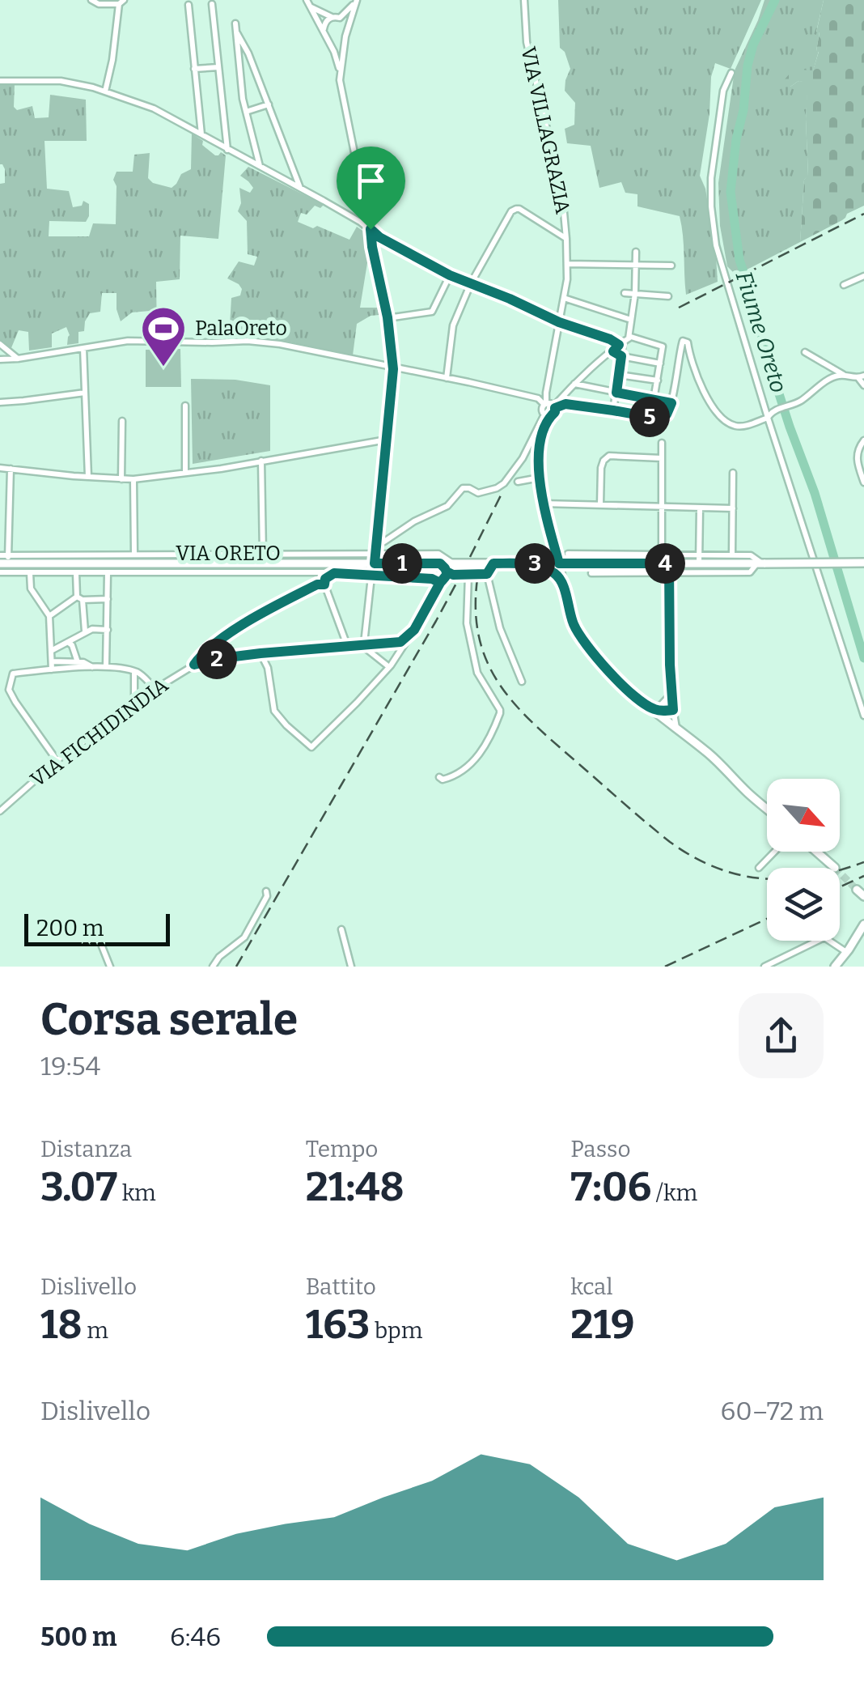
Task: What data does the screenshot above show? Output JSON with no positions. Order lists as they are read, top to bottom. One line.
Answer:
{"streets":{"street":["VIA VILLAGRAZIA","VIA ORETO","VIA FICHIDINDIA"]},"water":["Fiume Oreto"],"places":{"sports":["PalaOreto"]},"scale_bar":"200 m","north":"bottom right","page":{"pins":["5","1","3","4","2"],"scale":"200 m","heading":["Corsa serale","19:54"],"stats":[["Distanza","3.07 km"],["Tempo","21:48"],["Passo","7:06 /km"],["Dislivello","18 m"],["Battito","163 bpm"],["kcal","219"]],"chart":["Dislivello","60–72 m"],"list":[{"name":"500 m","note":"6:46"}]}}
